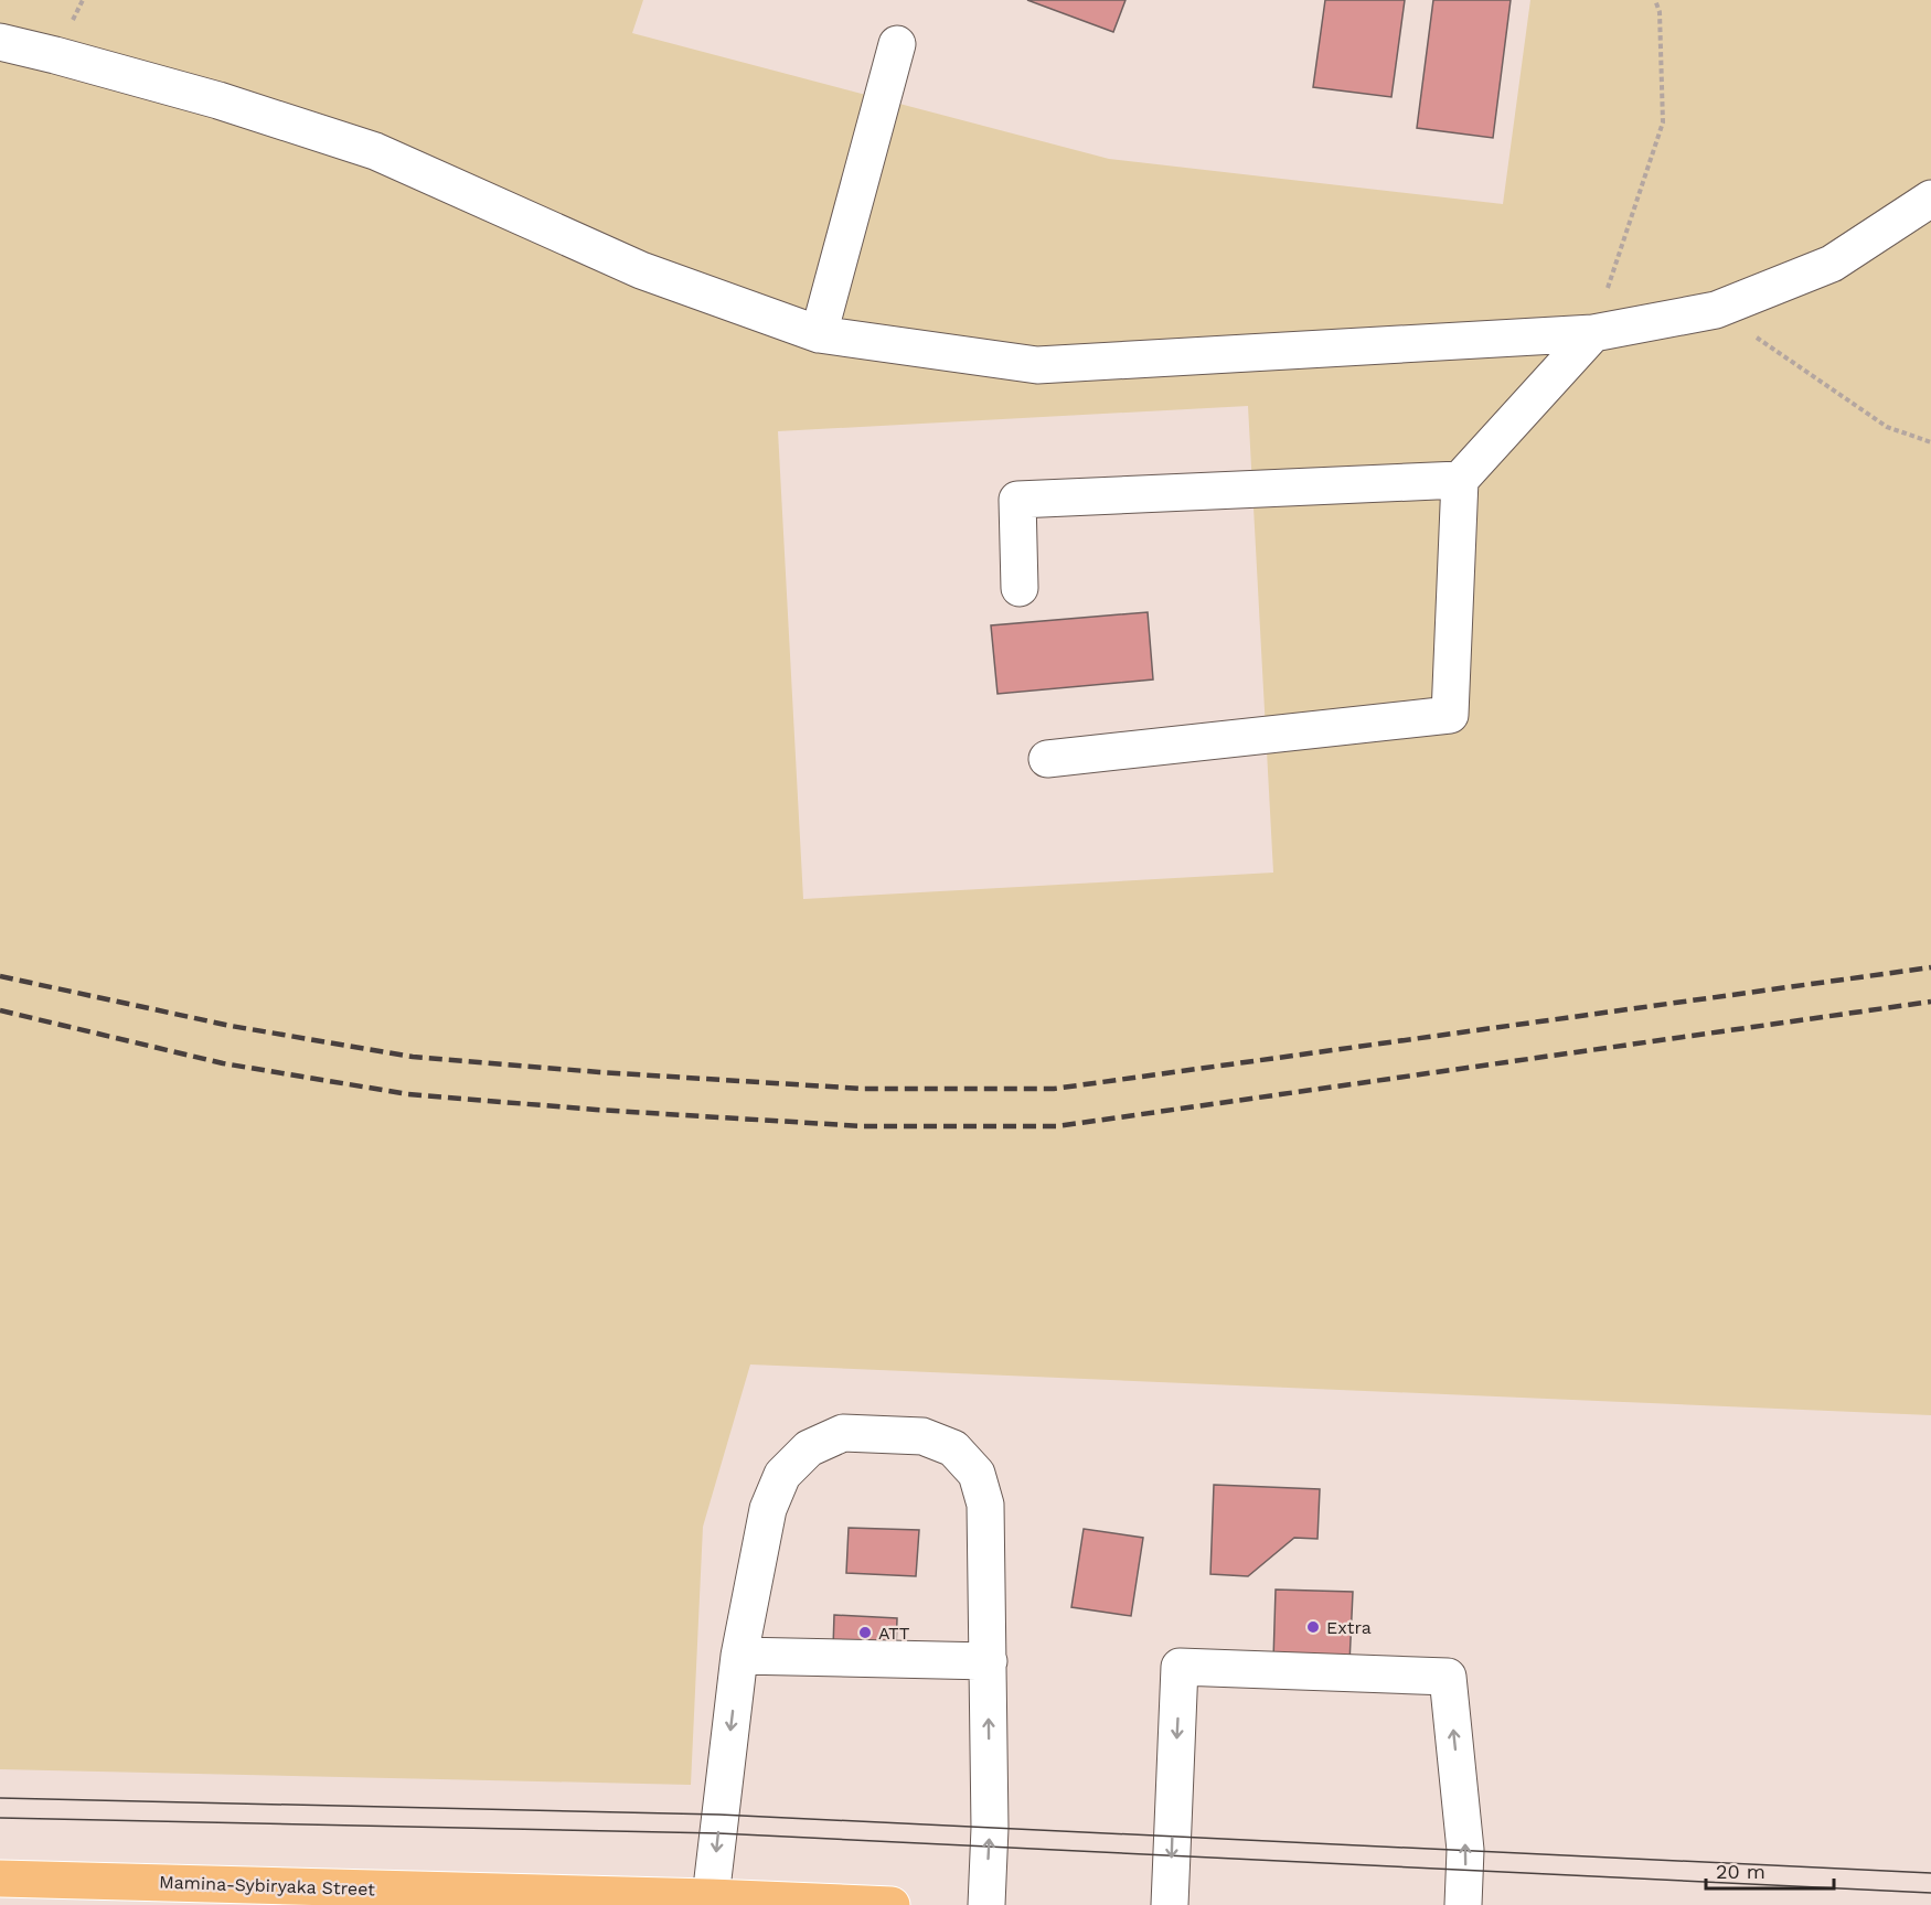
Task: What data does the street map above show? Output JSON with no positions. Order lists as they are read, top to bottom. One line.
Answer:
{"streets":{"main road":["Mamina-Sybiryaka Street"]},"places":["Extra","ATT"],"scale_bar":"20 m"}
